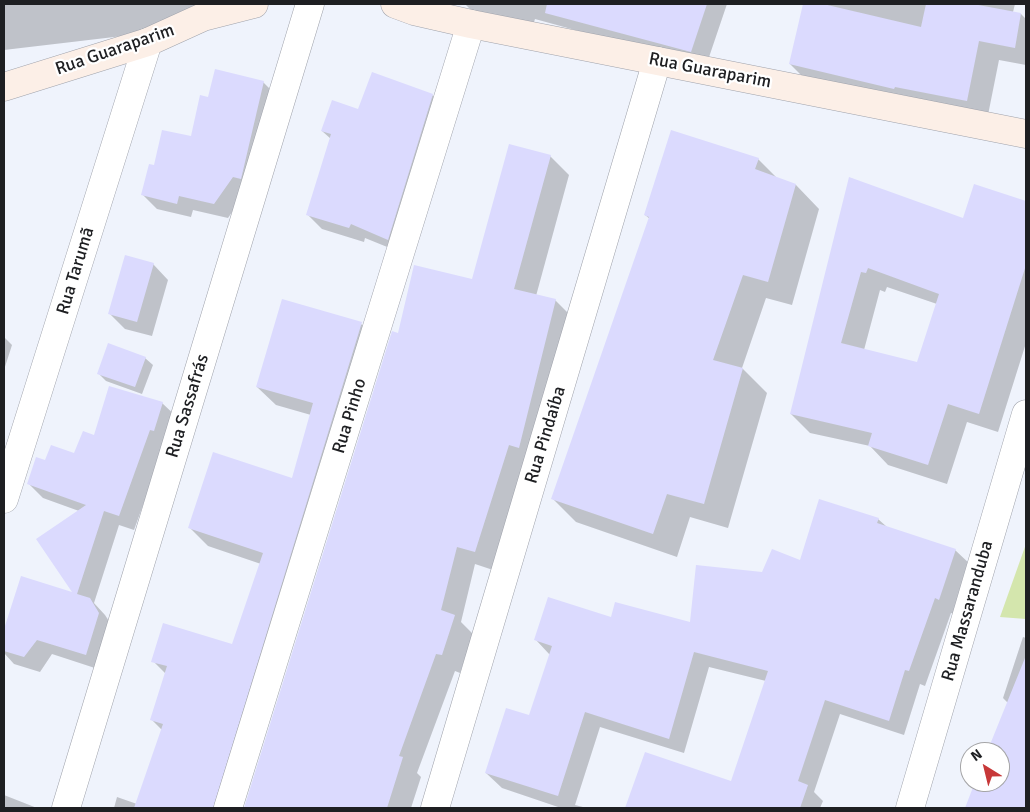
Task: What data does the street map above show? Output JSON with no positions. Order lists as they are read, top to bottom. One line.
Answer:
{"streets":{"street":["Rua Guaraparim","Rua Tarumã","Rua Sassafrás","Rua Pinho","Rua Pindaíba","Rua Massaranduba"]},"crossings":[["Rua Guaraparim","Rua Tarumã"],["Rua Guaraparim","Rua Pinho"],["Rua Guaraparim","Rua Pindaíba"]],"north":"top left"}
